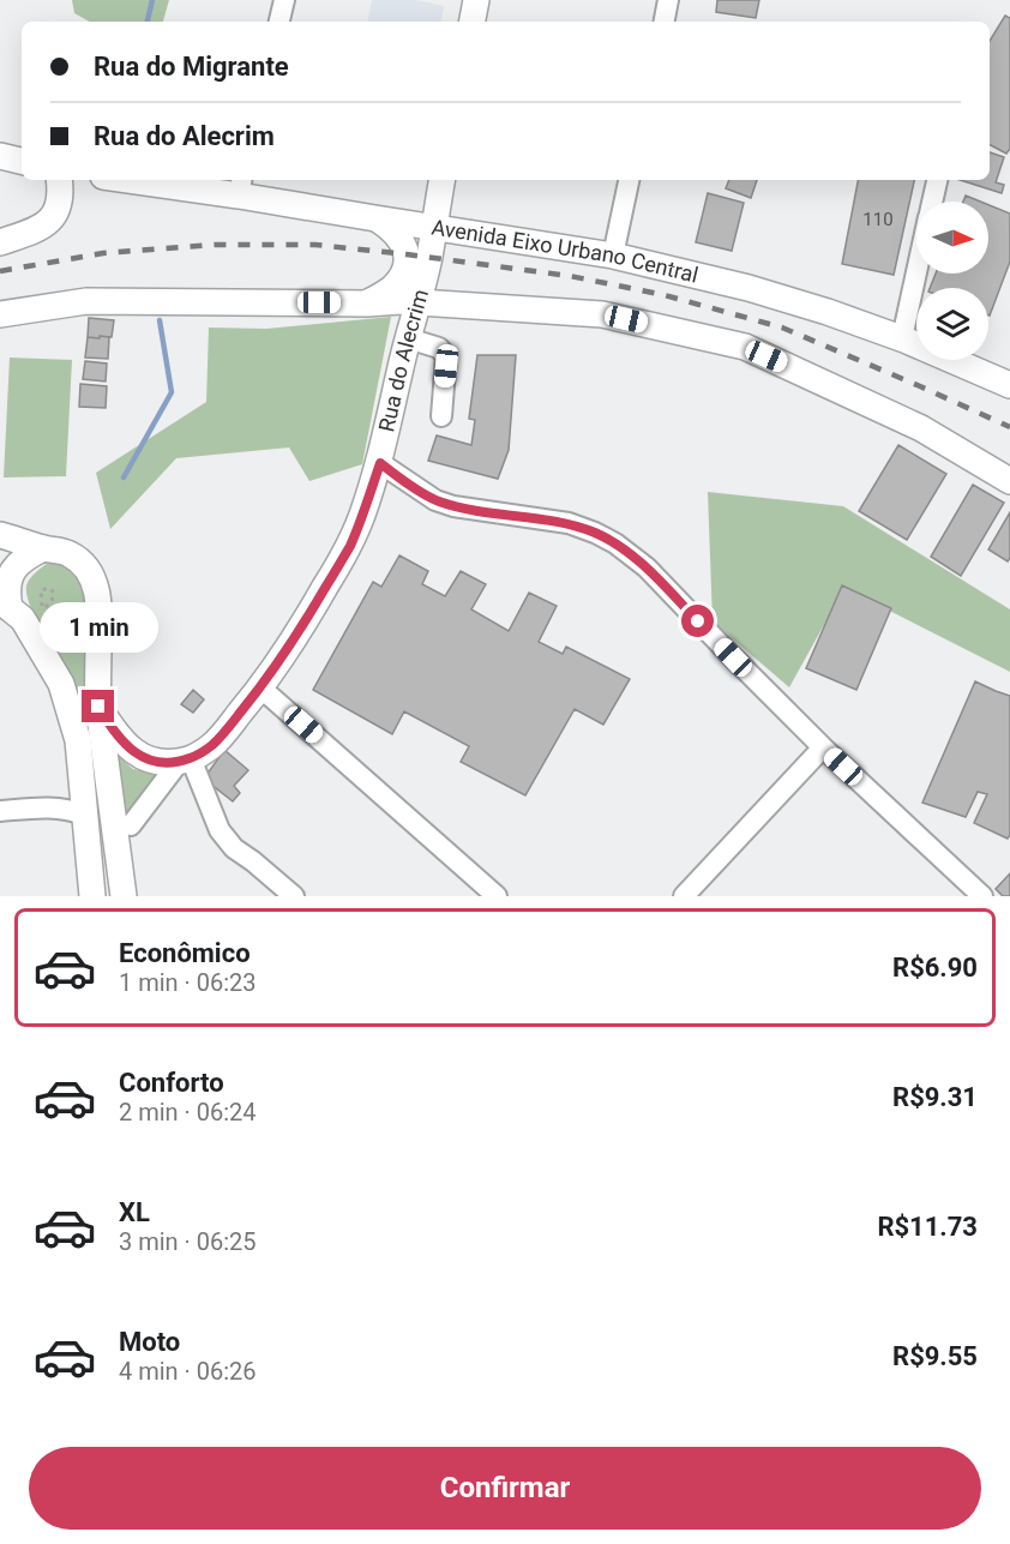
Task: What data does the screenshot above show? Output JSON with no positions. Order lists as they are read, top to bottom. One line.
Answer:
{"streets":{"main road":["Avenida Eixo Urbano Central","Rua do Alecrim"]},"crossings":[["Avenida Eixo Urbano Central","Rua do Alecrim"]],"house_numbers":["110"],"north":"right","page":{"banner":["Rua do Migrante","Rua do Alecrim"],"bubble":"1 min","list":[{"name":"Econômico","note":"1 min · 06:23","value":"R$6.90"},{"name":"Conforto","note":"2 min · 06:24","value":"R$9.31"},{"name":"XL","note":"3 min · 06:25","value":"R$11.73"},{"name":"Moto","note":"4 min · 06:26","value":"R$9.55"}],"buttons":"Confirmar"}}
